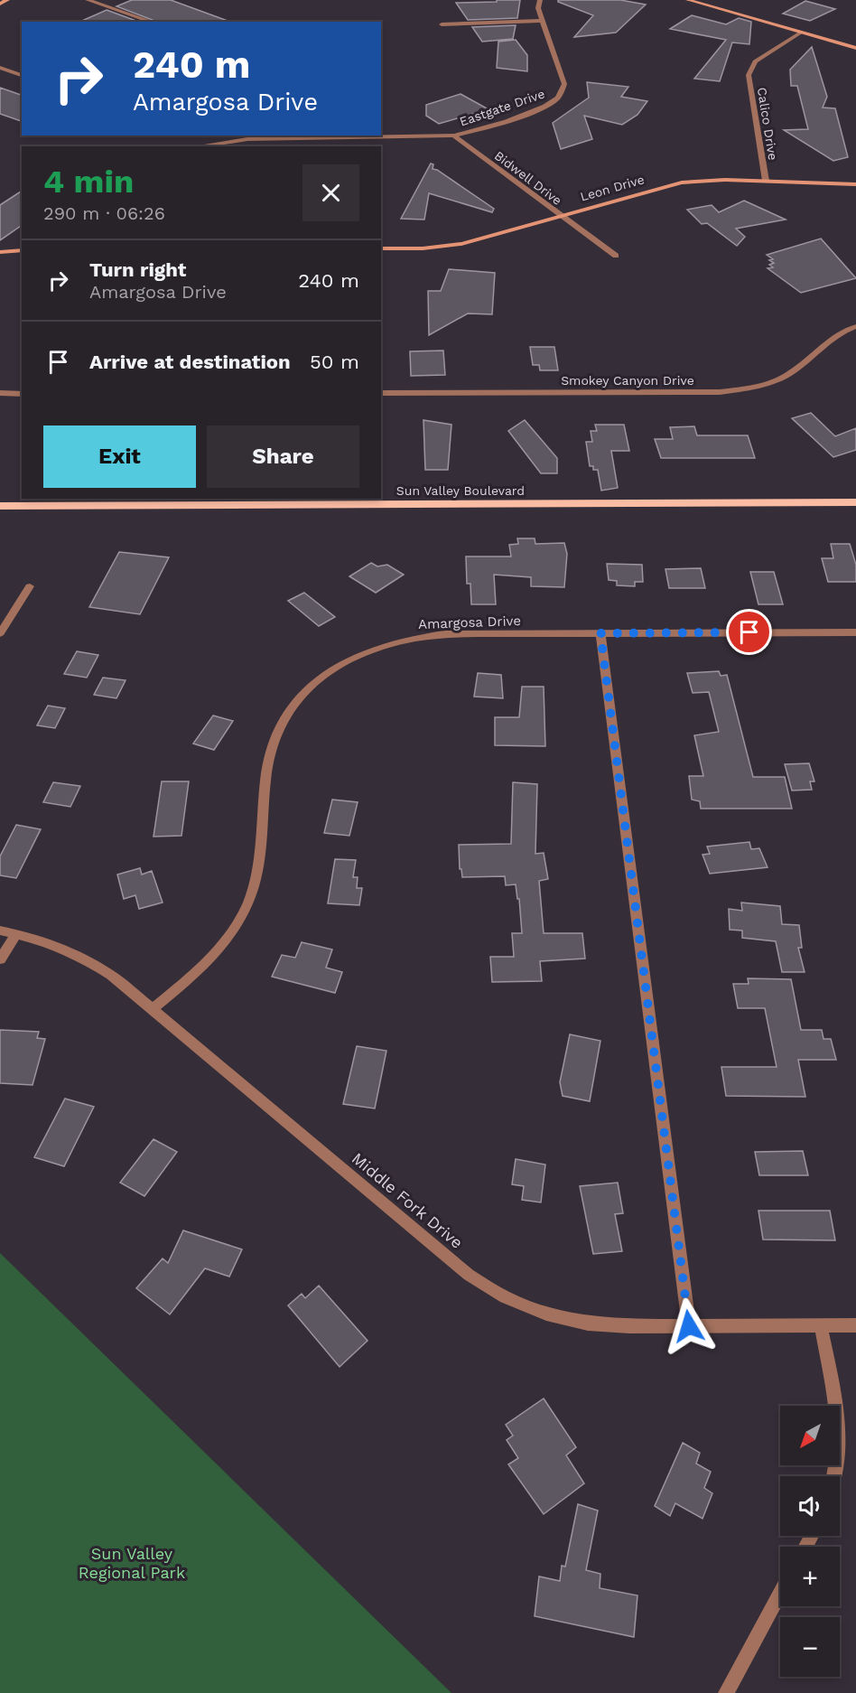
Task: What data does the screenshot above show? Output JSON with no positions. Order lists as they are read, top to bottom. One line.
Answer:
{"streets":{"main road":["Sun Valley Boulevard"],"street":["Eastgate Drive","Calico Drive","Bidwell Drive","Leon Drive","Smokey Canyon Drive","Amargosa Drive","Middle Fork Drive"]},"crossings":[["Eastgate Drive","Bidwell Drive"],["Calico Drive","Leon Drive"],["Bidwell Drive","Leon Drive"],["Amargosa Drive","Middle Fork Drive"]],"parks":["Sun Valley Regional Park"],"north":"bottom left","page":{"turn":["240 m","Amargosa Drive"],"heading":["4 min","290 m · 06:26"],"list":[{"name":"Turn right","note":"Amargosa Drive","value":"240 m"},{"name":"Arrive at destination","value":"50 m"}],"buttons":["Exit","Share"],"map_buttons":["+","−"]}}
